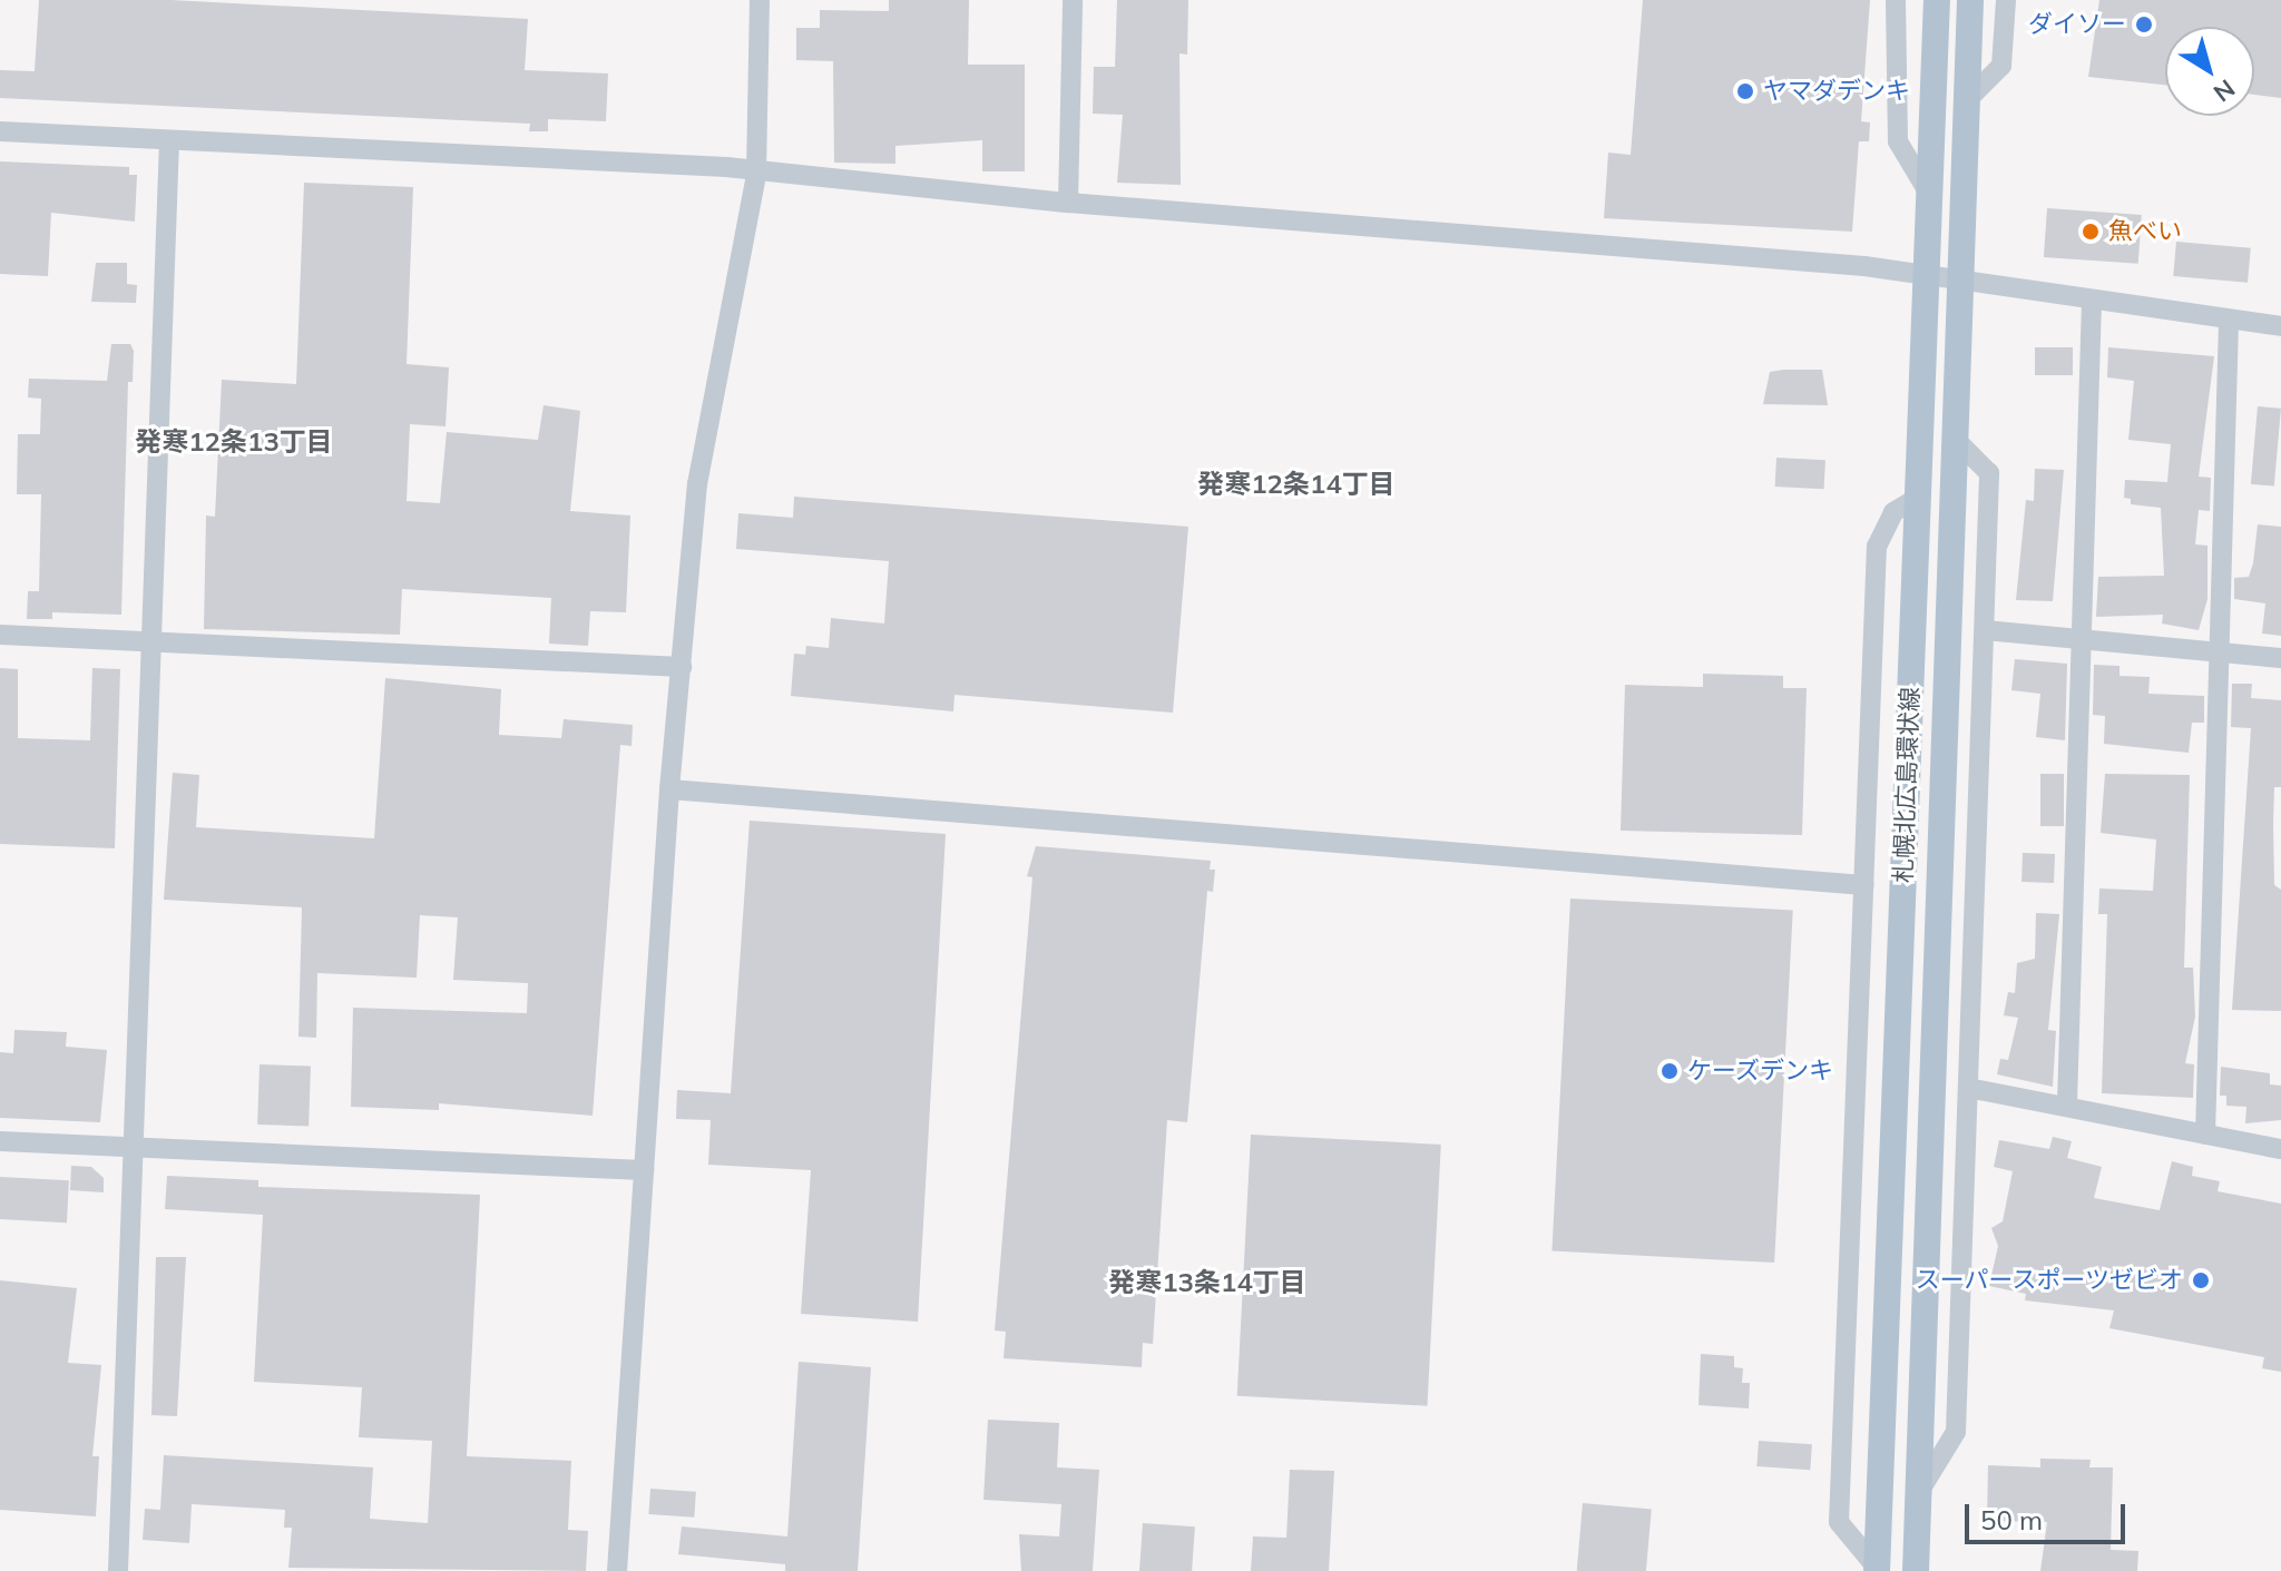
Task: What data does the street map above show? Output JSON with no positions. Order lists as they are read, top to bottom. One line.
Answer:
{"streets":{"main road":["札幌北広島環状線"]},"districts":["発寒12条13丁目","発寒12条14丁目","発寒13条14丁目"],"places":["ダイソー","ヤマダデンキ","魚べい","ケーズデンキ","スーパースポーツゼビオ"],"scale_bar":"50 m","north":"bottom right"}
